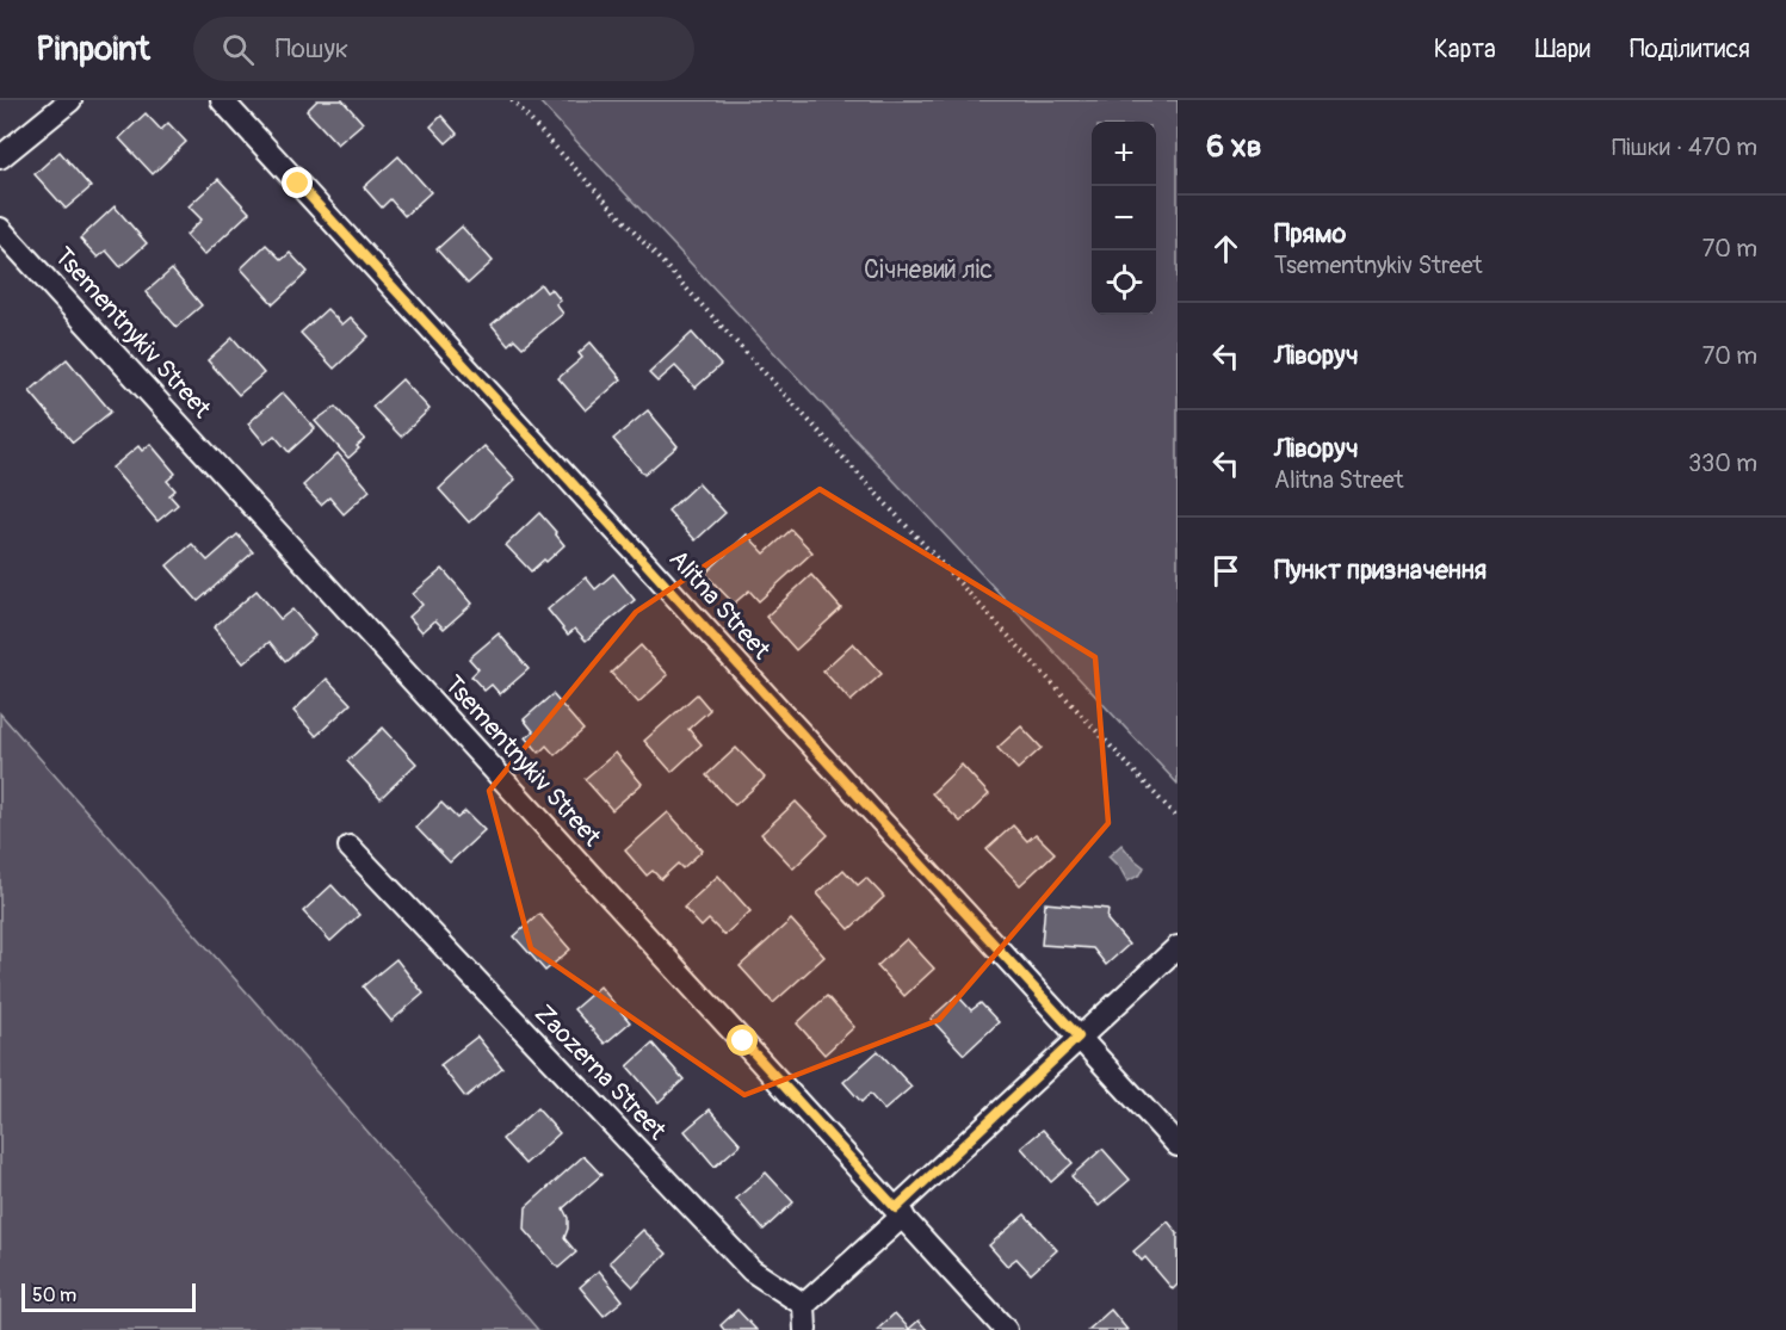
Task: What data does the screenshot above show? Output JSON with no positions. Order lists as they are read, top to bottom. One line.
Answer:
{"streets":{"street":["Tsementnykiv Street","Alitna Street","Zaozerna Street"]},"parks":["Січневий ліс"],"scale_bar":"50 m","page":{"header":"Pinpoint","search":"Пошук","nav":["Карта","Шари","Поділитися"],"heading":["6 хв","Пішки · 470 m"],"map_buttons":["+","−"],"list":[["Прямо","Tsementnykiv Street","70 m"],["Ліворуч","70 m"],["Ліворуч","Alitna Street","330 m"],"Пункт призначення"],"scale":"50 m"}}
